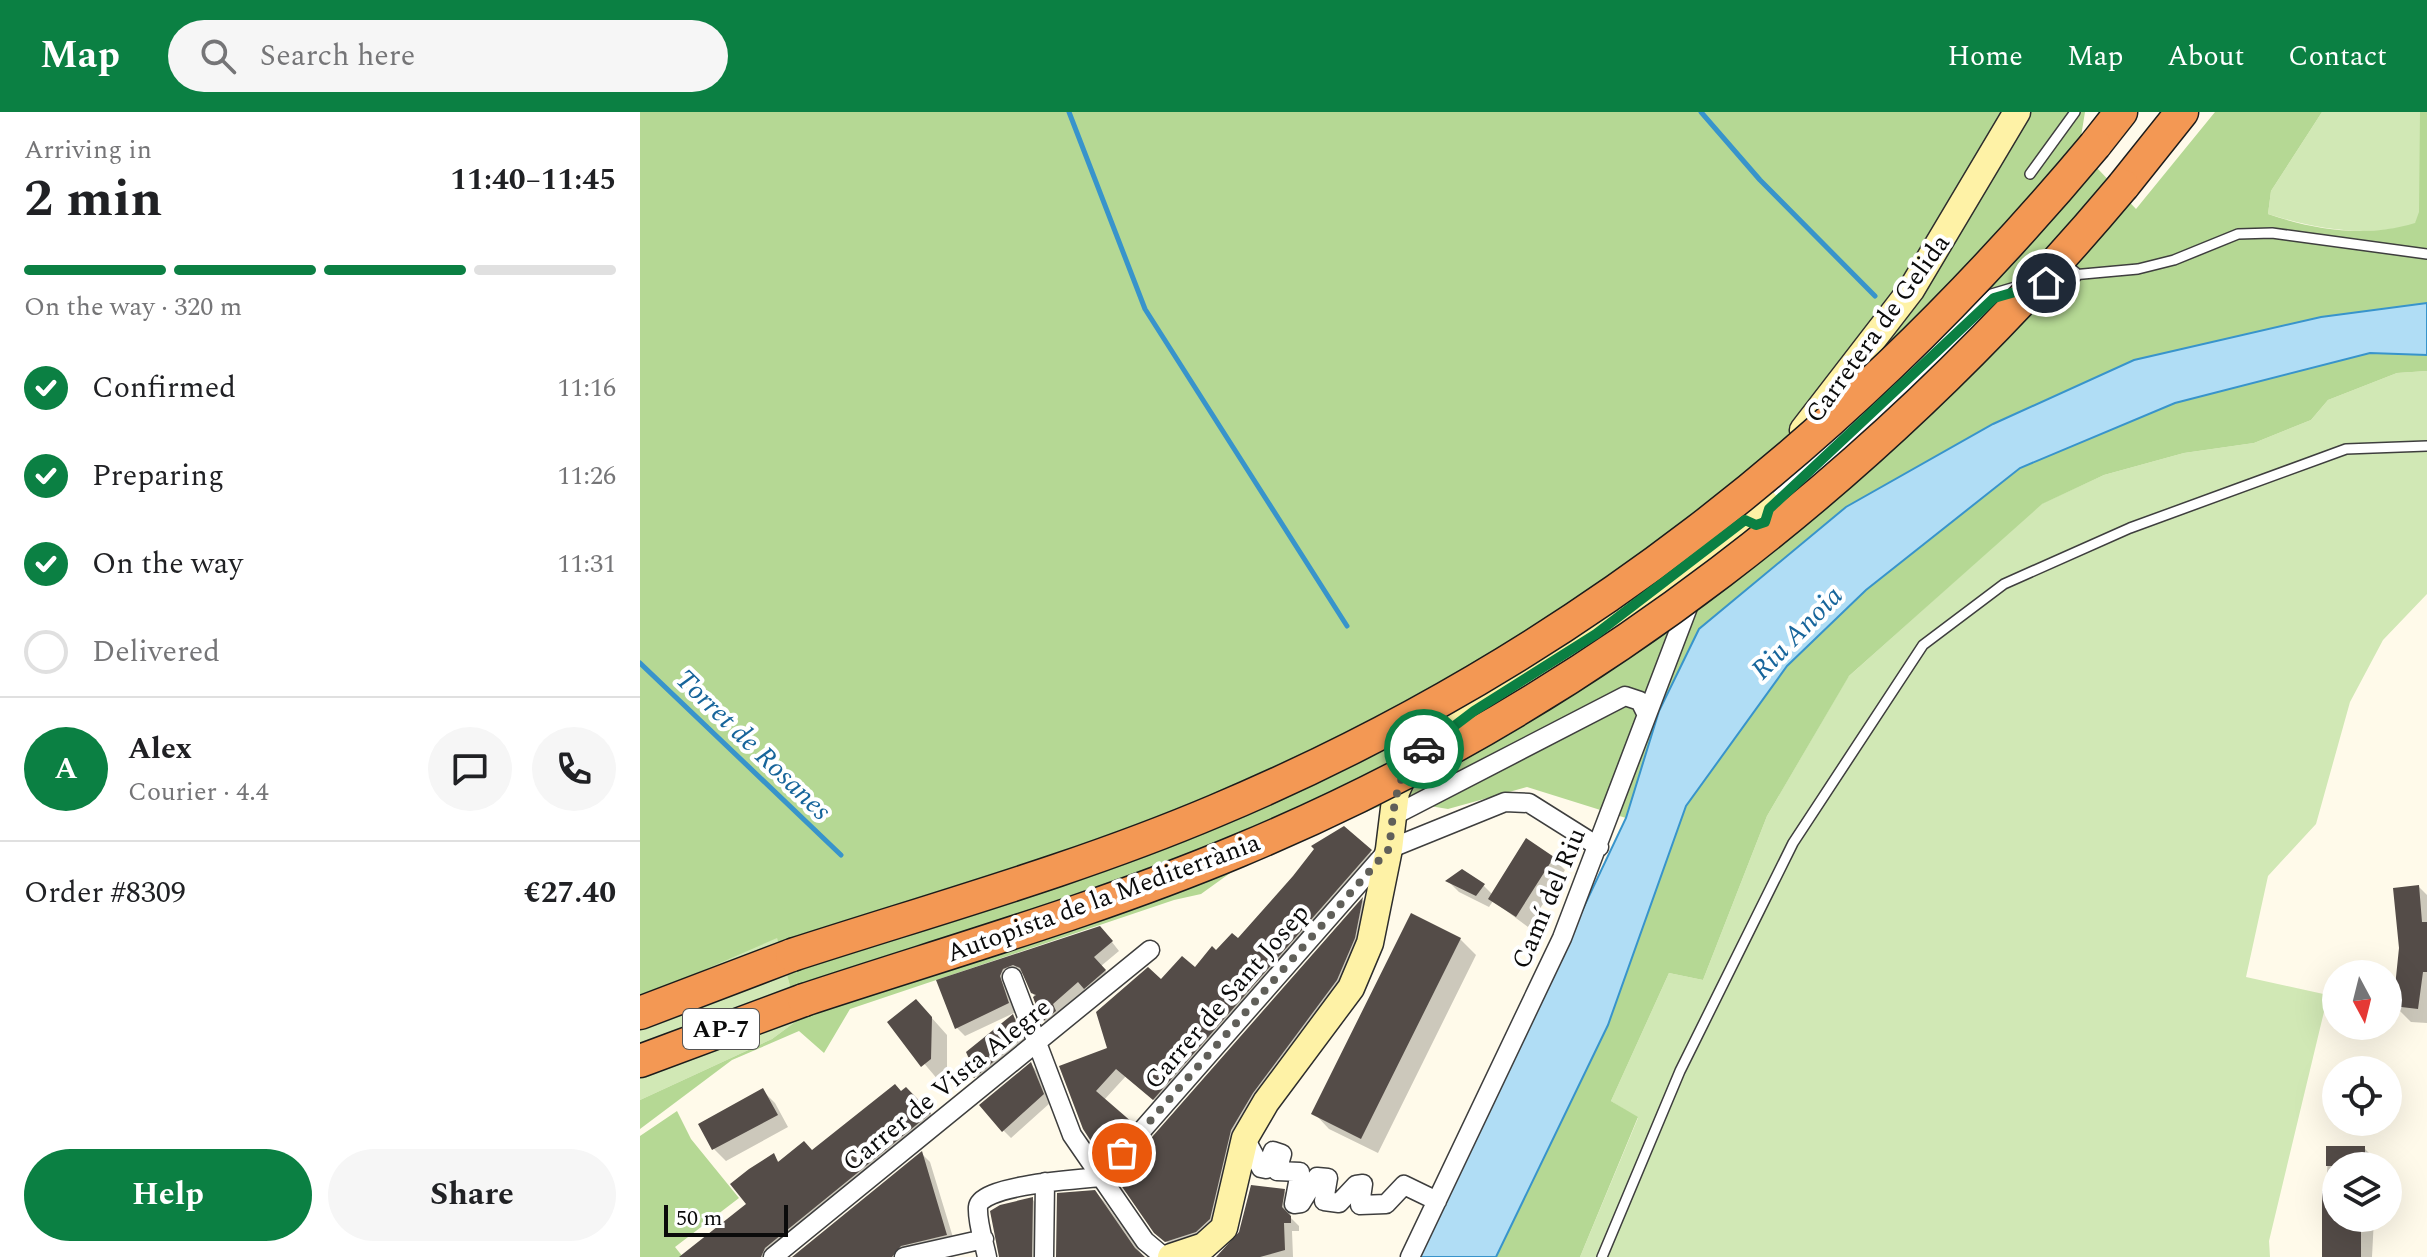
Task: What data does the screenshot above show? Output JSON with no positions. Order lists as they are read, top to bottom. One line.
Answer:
{"streets":{"highway":["Autopista de la Mediterrània","AP-7"],"street":["Carretera de Gelida","Camí del Riu","Carrer de Sant Josep","Carrer de Vista Alegre"]},"crossings":[["Carretera de Gelida","Camí del Riu"],["Carretera de Gelida","Carrer de Sant Josep"]],"water":["Riu Anoia","Torret de Rosanes"],"scale_bar":"50 m","north":"bottom","page":{"header":"Map","search":"Search here","nav":["Home","Map","About","Contact"],"heading":["2 min","Arriving in","11:40–11:45"],"panel":["Alex","Courier · 4.4","Order #8309","€27.40"],"bar":"On the way · 320 m","list":[["Confirmed","11:16"],["Preparing","11:26"],["On the way","11:31"],"Delivered"],"round":"A","buttons":["Help","Share"],"scale":"50 m"}}
